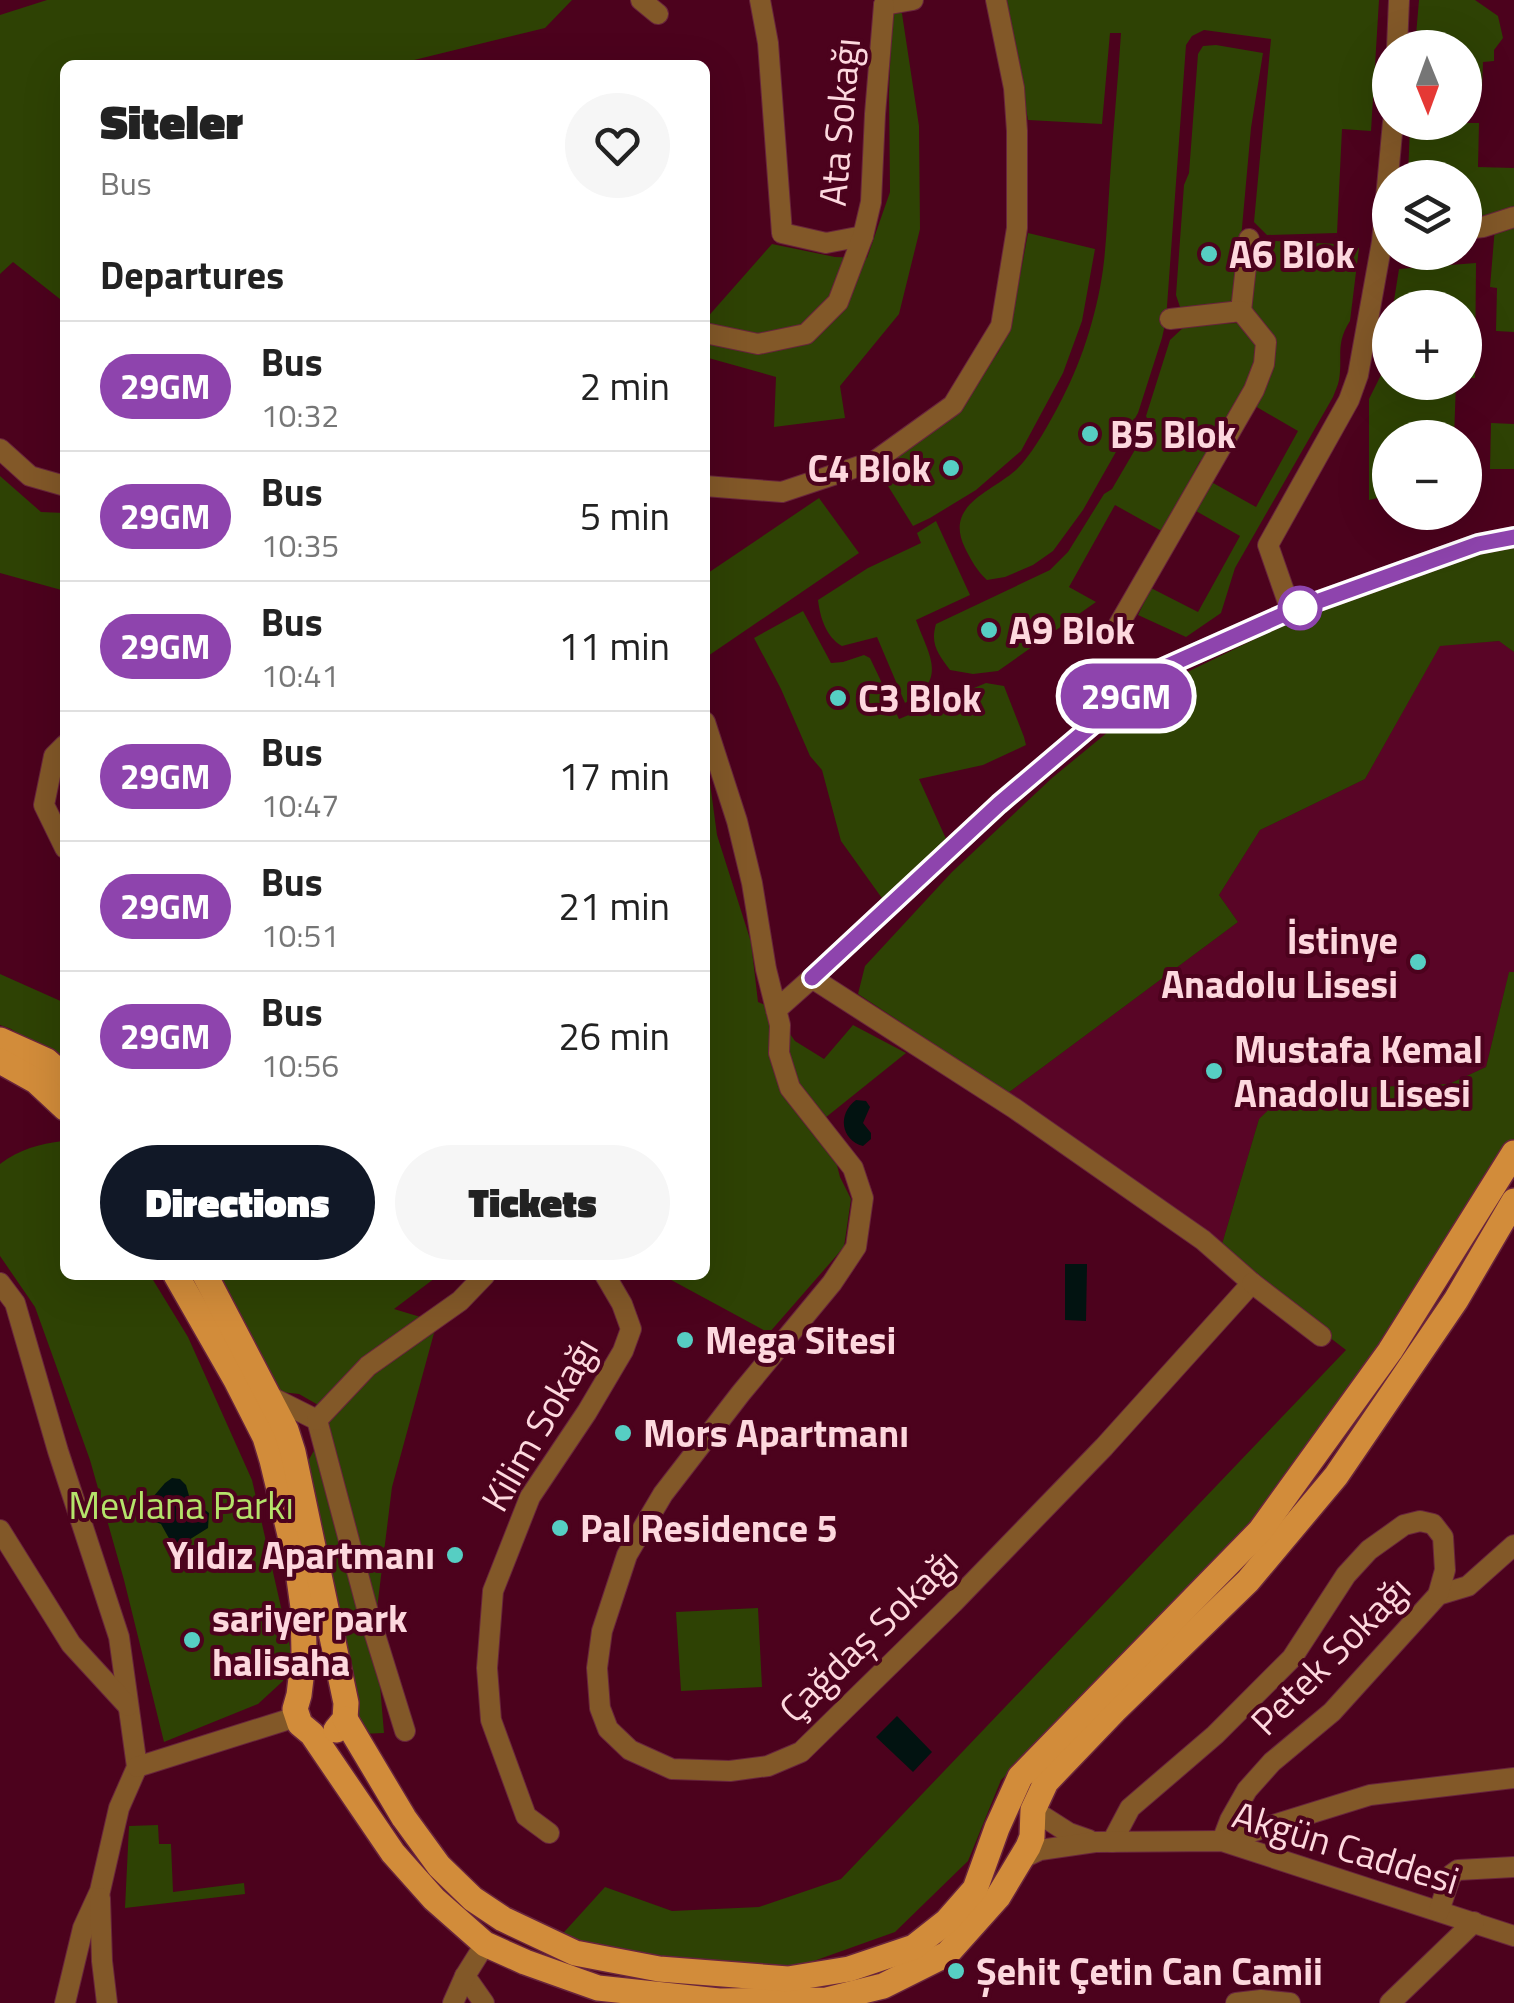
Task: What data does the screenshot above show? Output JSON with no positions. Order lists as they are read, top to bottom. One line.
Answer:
{"streets":{"street":["Ata Sokağı","Kilim Sokağı","Çağdaş Sokağı","Petek Sokağı","Akgün Caddesi"]},"crossings":[["Petek Sokağı","Akgün Caddesi"]],"parks":["Mevlana Parkı"],"places":["A6 Blok","B5 Blok","C4 Blok","A9 Blok","C3 Blok","İstinye Anadolu Lisesi","Mustafa Kemal Anadolu Lisesi","Mega Sitesi","Mors Apartmanı","Pal Residence 5","Yıldız Apartmanı","sariyer park halisaha","Şehit Çetin Can Camii"],"lines":["bus line 29GM"],"north":"bottom","page":{"on_map":"29GM","map_buttons":["+","−"],"heading":[["Siteler","Bus"],"Departures"],"list":[{"mark":"29GM","name":"Bus","note":"10:32","value":"2 min"},{"mark":"29GM","name":"Bus","note":"10:35","value":"5 min"},{"mark":"29GM","name":"Bus","note":"10:41","value":"11 min"},{"mark":"29GM","name":"Bus","note":"10:47","value":"17 min"},{"mark":"29GM","name":"Bus","note":"10:51","value":"21 min"},{"mark":"29GM","name":"Bus","note":"10:56","value":"26 min"}],"buttons":["Directions","Tickets"]}}
